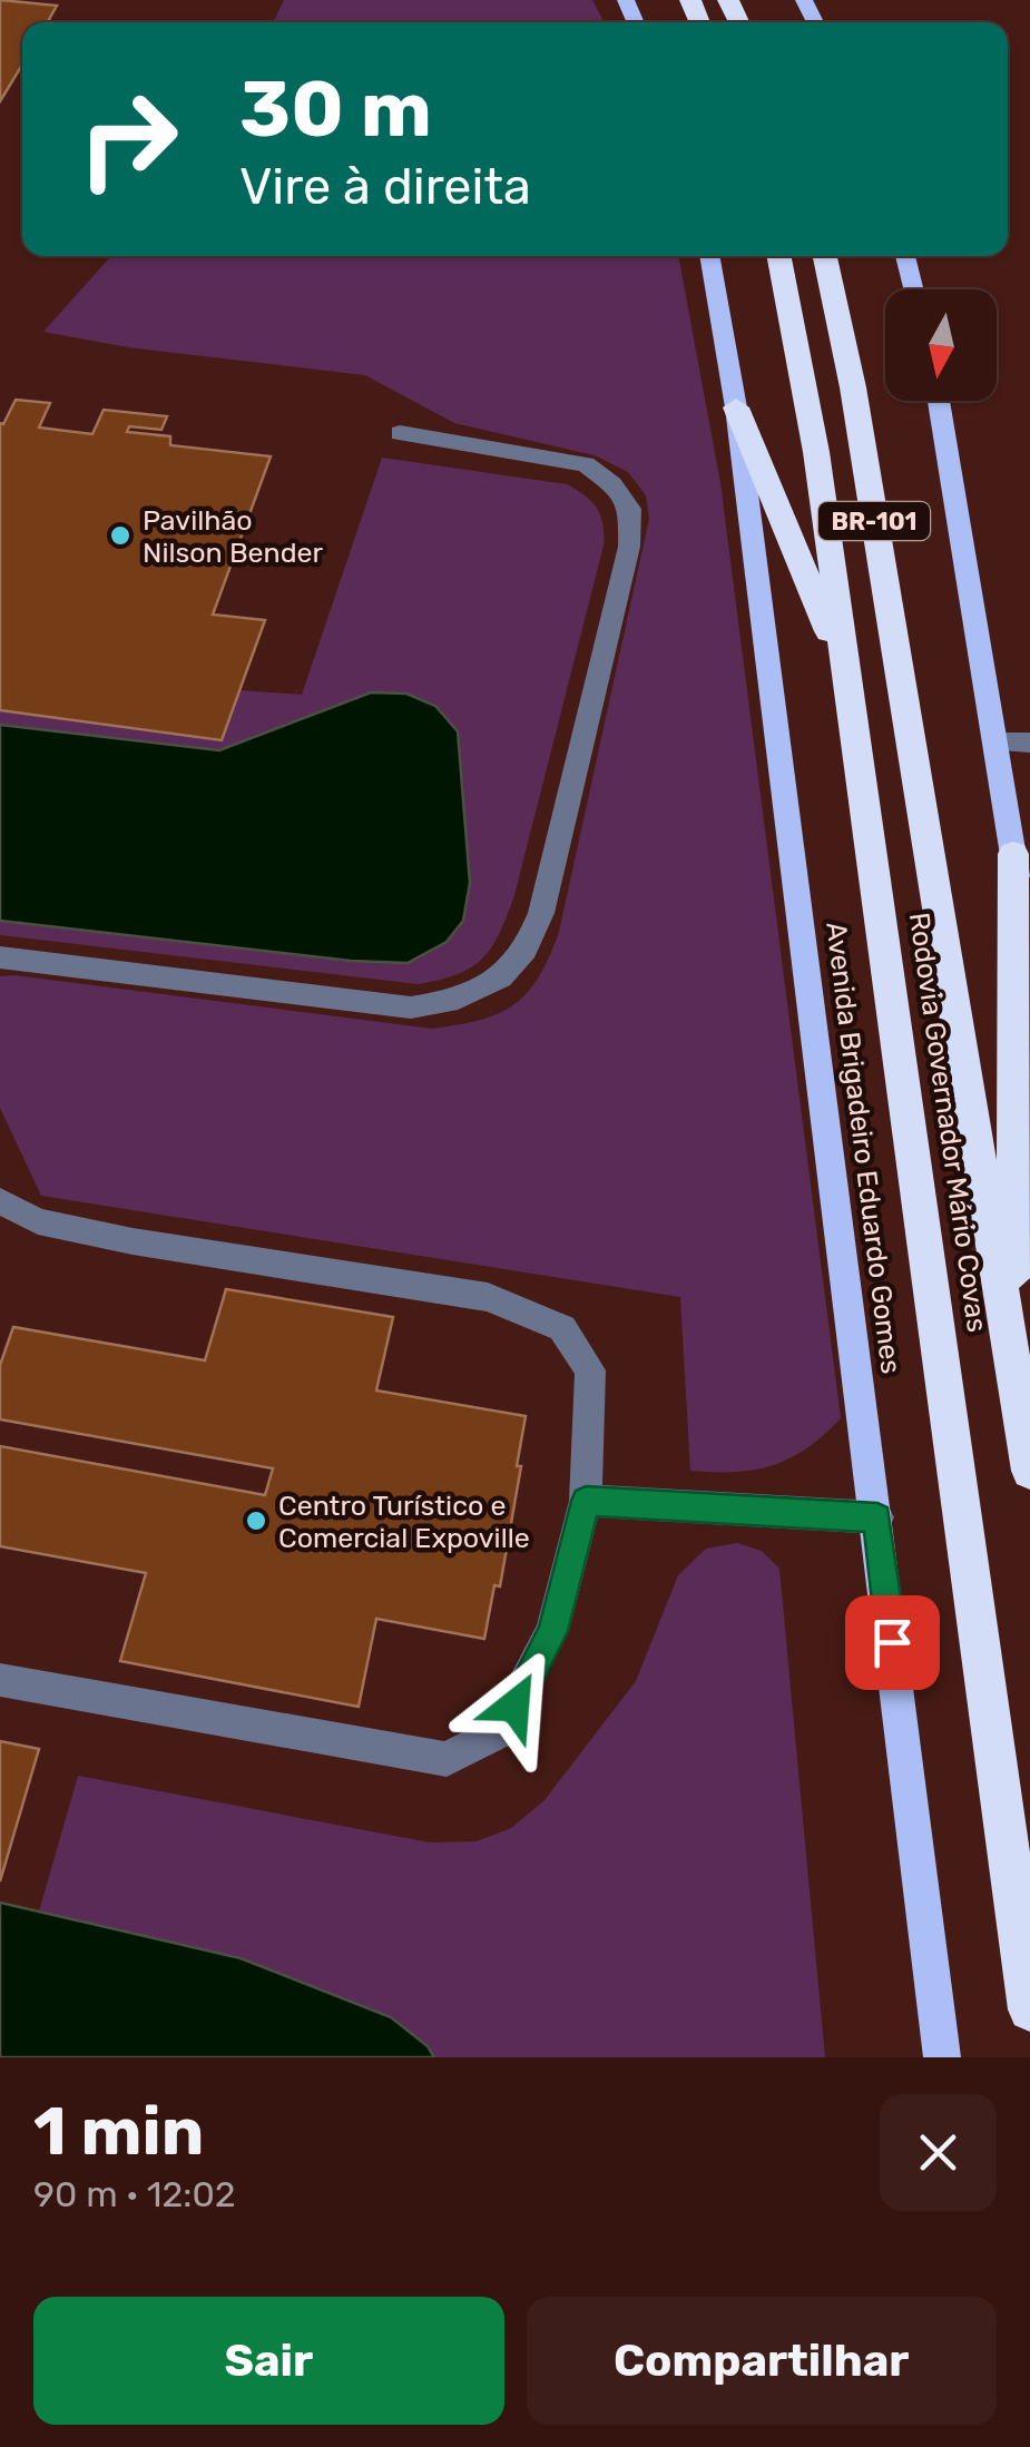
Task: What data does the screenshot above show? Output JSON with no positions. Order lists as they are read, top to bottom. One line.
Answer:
{"streets":{"highway":["BR-101","Rodovia Governador Mário Covas"],"main road":["Avenida Brigadeiro Eduardo Gomes"]},"places":["Pavilhão Nilson Bender","Centro Turístico e Comercial Expoville"],"north":"bottom","page":{"turn":["30 m","Vire à direita"],"heading":["1 min","90 m · 12:02"],"buttons":["Sair","Compartilhar"]}}
